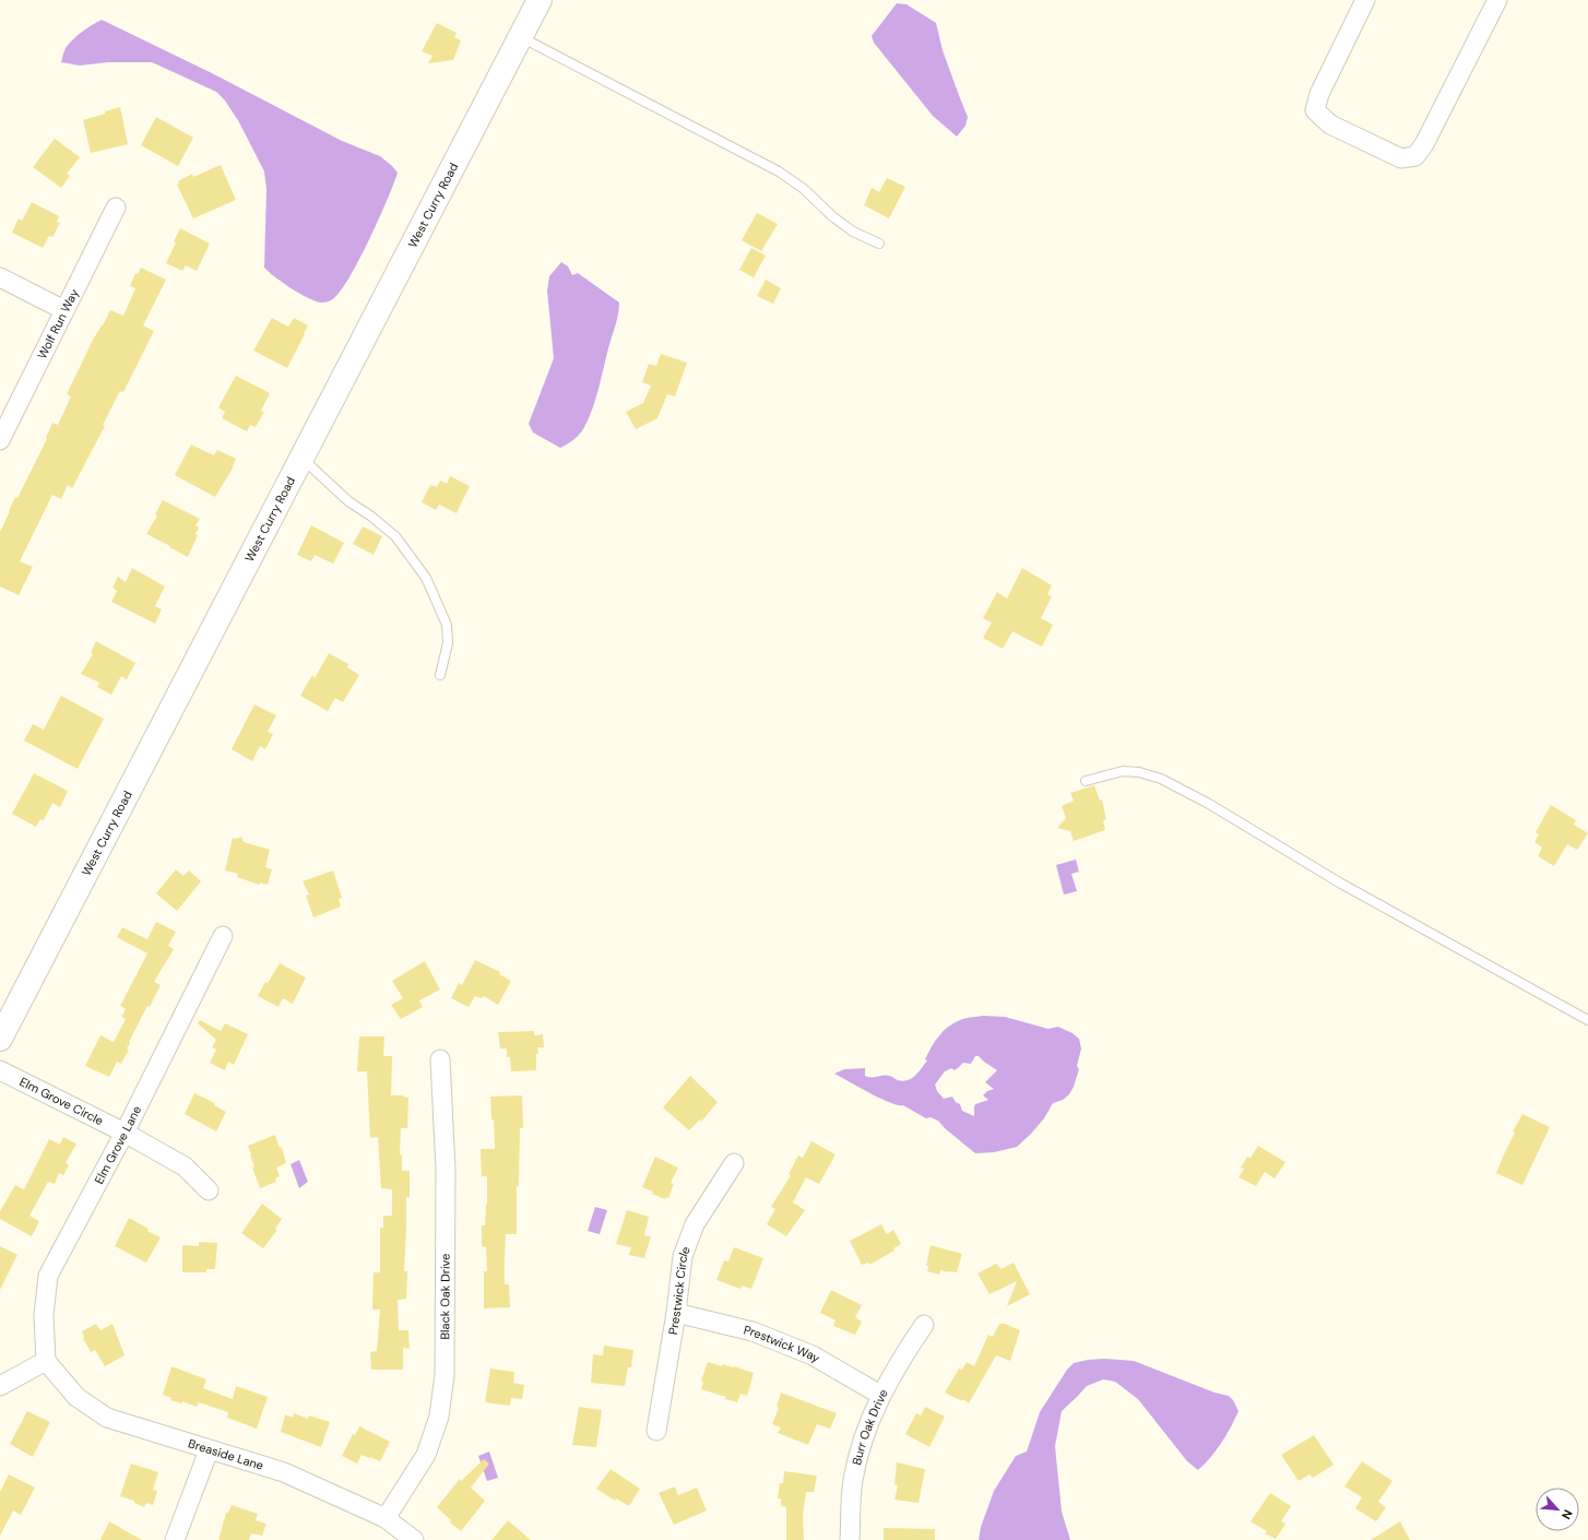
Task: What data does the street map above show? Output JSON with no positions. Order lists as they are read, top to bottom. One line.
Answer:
{"streets":{"street":["West Curry Road","Wolf Run Way","Elm Grove Circle","Elm Grove Lane","Prestwick Circle","Black Oak Drive","Prestwick Way","Burr Oak Drive","Breaside Lane"]},"crossings":[["Elm Grove Circle","Elm Grove Lane"],["Elm Grove Lane","Breaside Lane"],["Prestwick Circle","Prestwick Way"],["Black Oak Drive","Breaside Lane"],["Prestwick Way","Burr Oak Drive"]],"north":"bottom right"}
